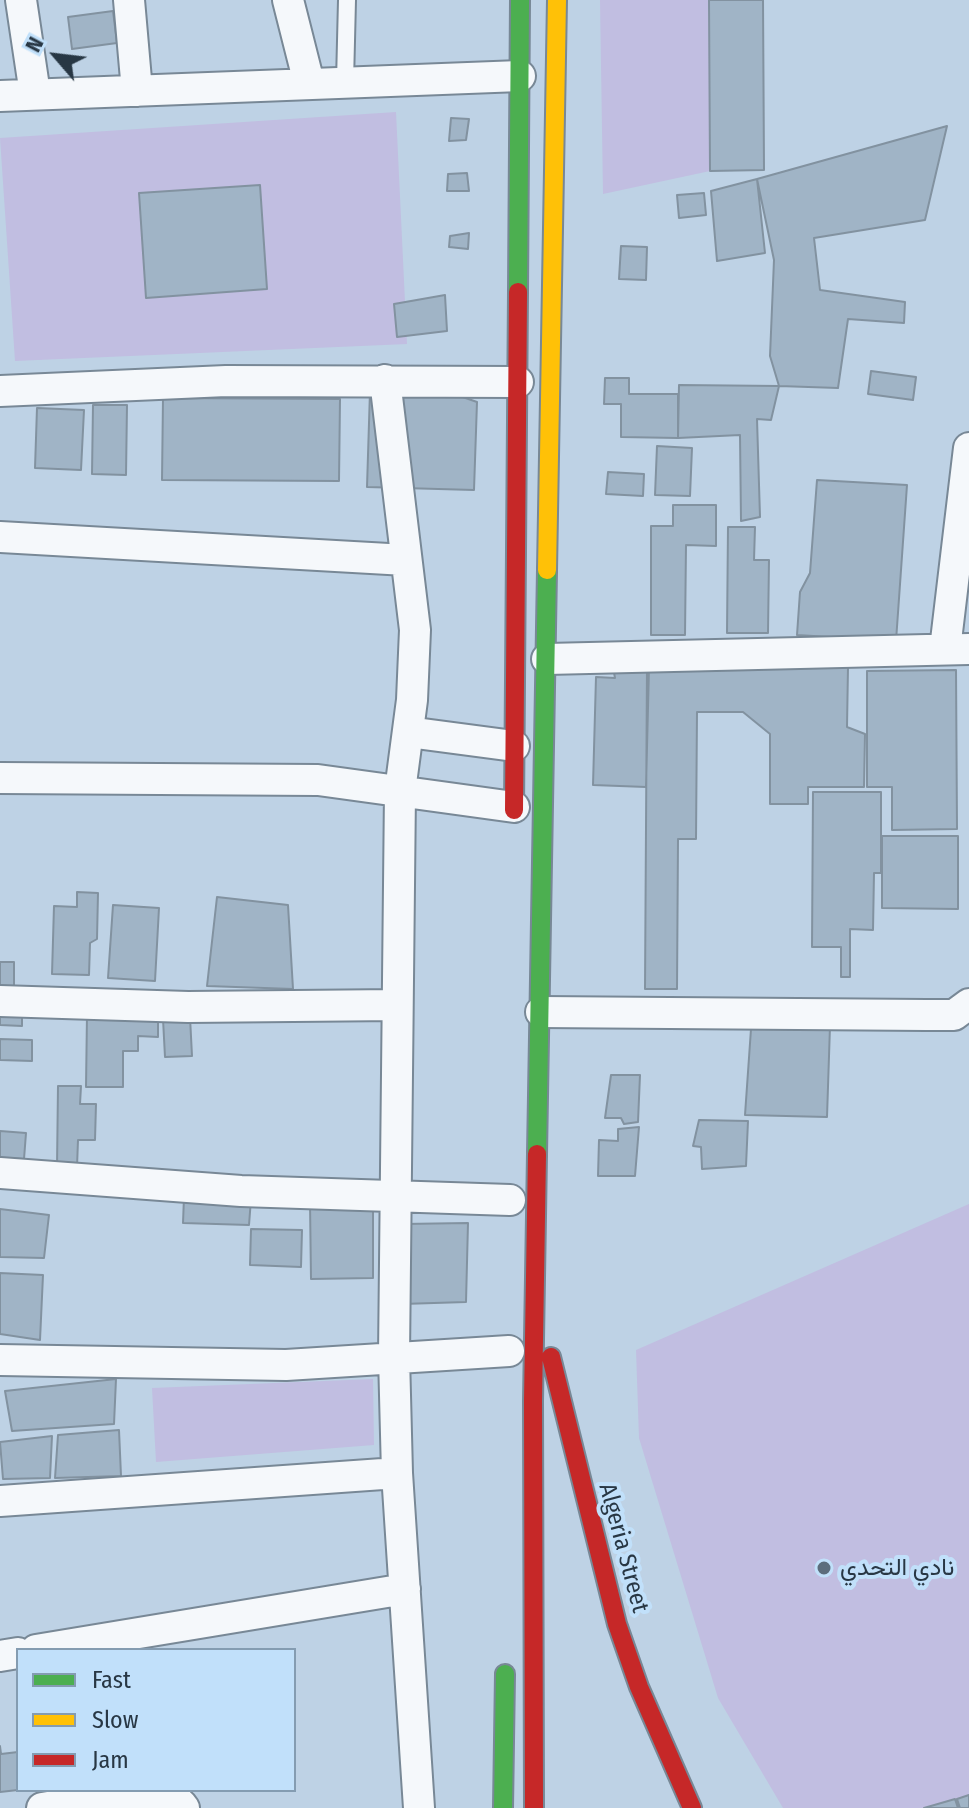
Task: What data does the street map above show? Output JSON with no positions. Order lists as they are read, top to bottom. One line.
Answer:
{"streets":{"main road":["Algeria Street"]},"places":["نادي التحدي"],"legend":["Fast","Slow","Jam"],"north":"top left"}
